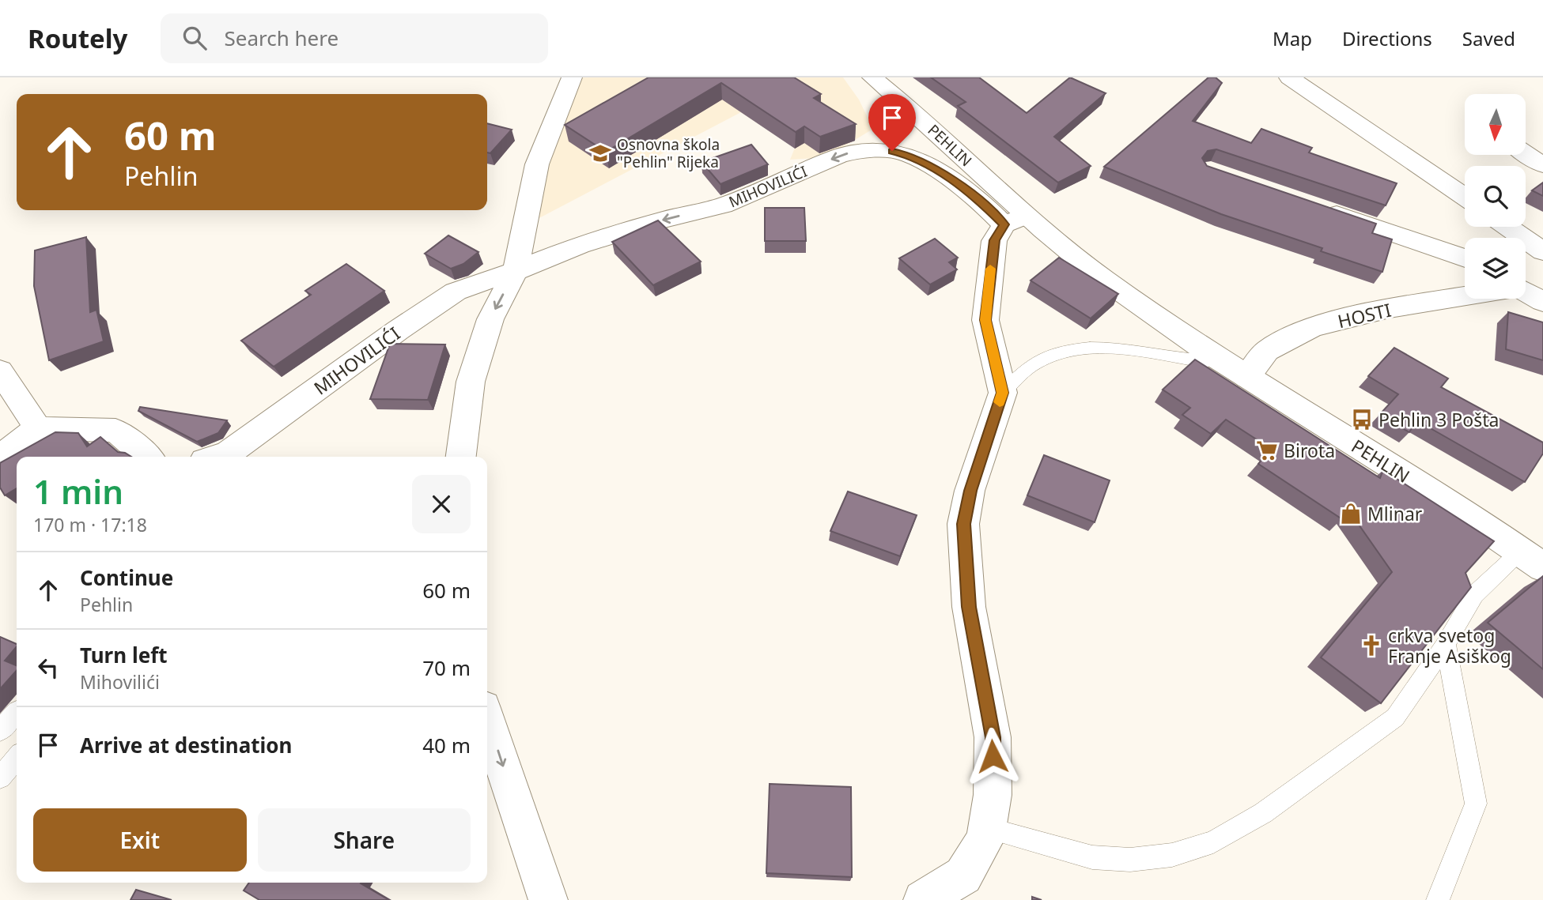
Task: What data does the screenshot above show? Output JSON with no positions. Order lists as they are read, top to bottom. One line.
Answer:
{"streets":{"street":["PEHLIN","MIHOVILIĆI","HOSTI"]},"crossings":[["PEHLIN","MIHOVILIĆI"],["PEHLIN","HOSTI"]],"one_way":["MIHOVILIĆI"],"places":{"school or university":["Osnovna škola \"Pehlin\" Rijeka"],"bus stop":["Pehlin 3 Pošta"],"supermarket":["Birota"],"shop":["Mlinar"],"church":["crkva svetog Franje Asiškog"]},"north":"bottom","page":{"header":"Routely","search":"Search here","nav":["Map","Directions","Saved"],"turn":["60 m","Pehlin"],"heading":["1 min","170 m · 17:18"],"list":[{"name":"Continue","note":"Pehlin","value":"60 m"},{"name":"Turn left","note":"Mihovilići","value":"70 m"},{"name":"Arrive at destination","value":"40 m"}],"buttons":["Exit","Share"]}}
